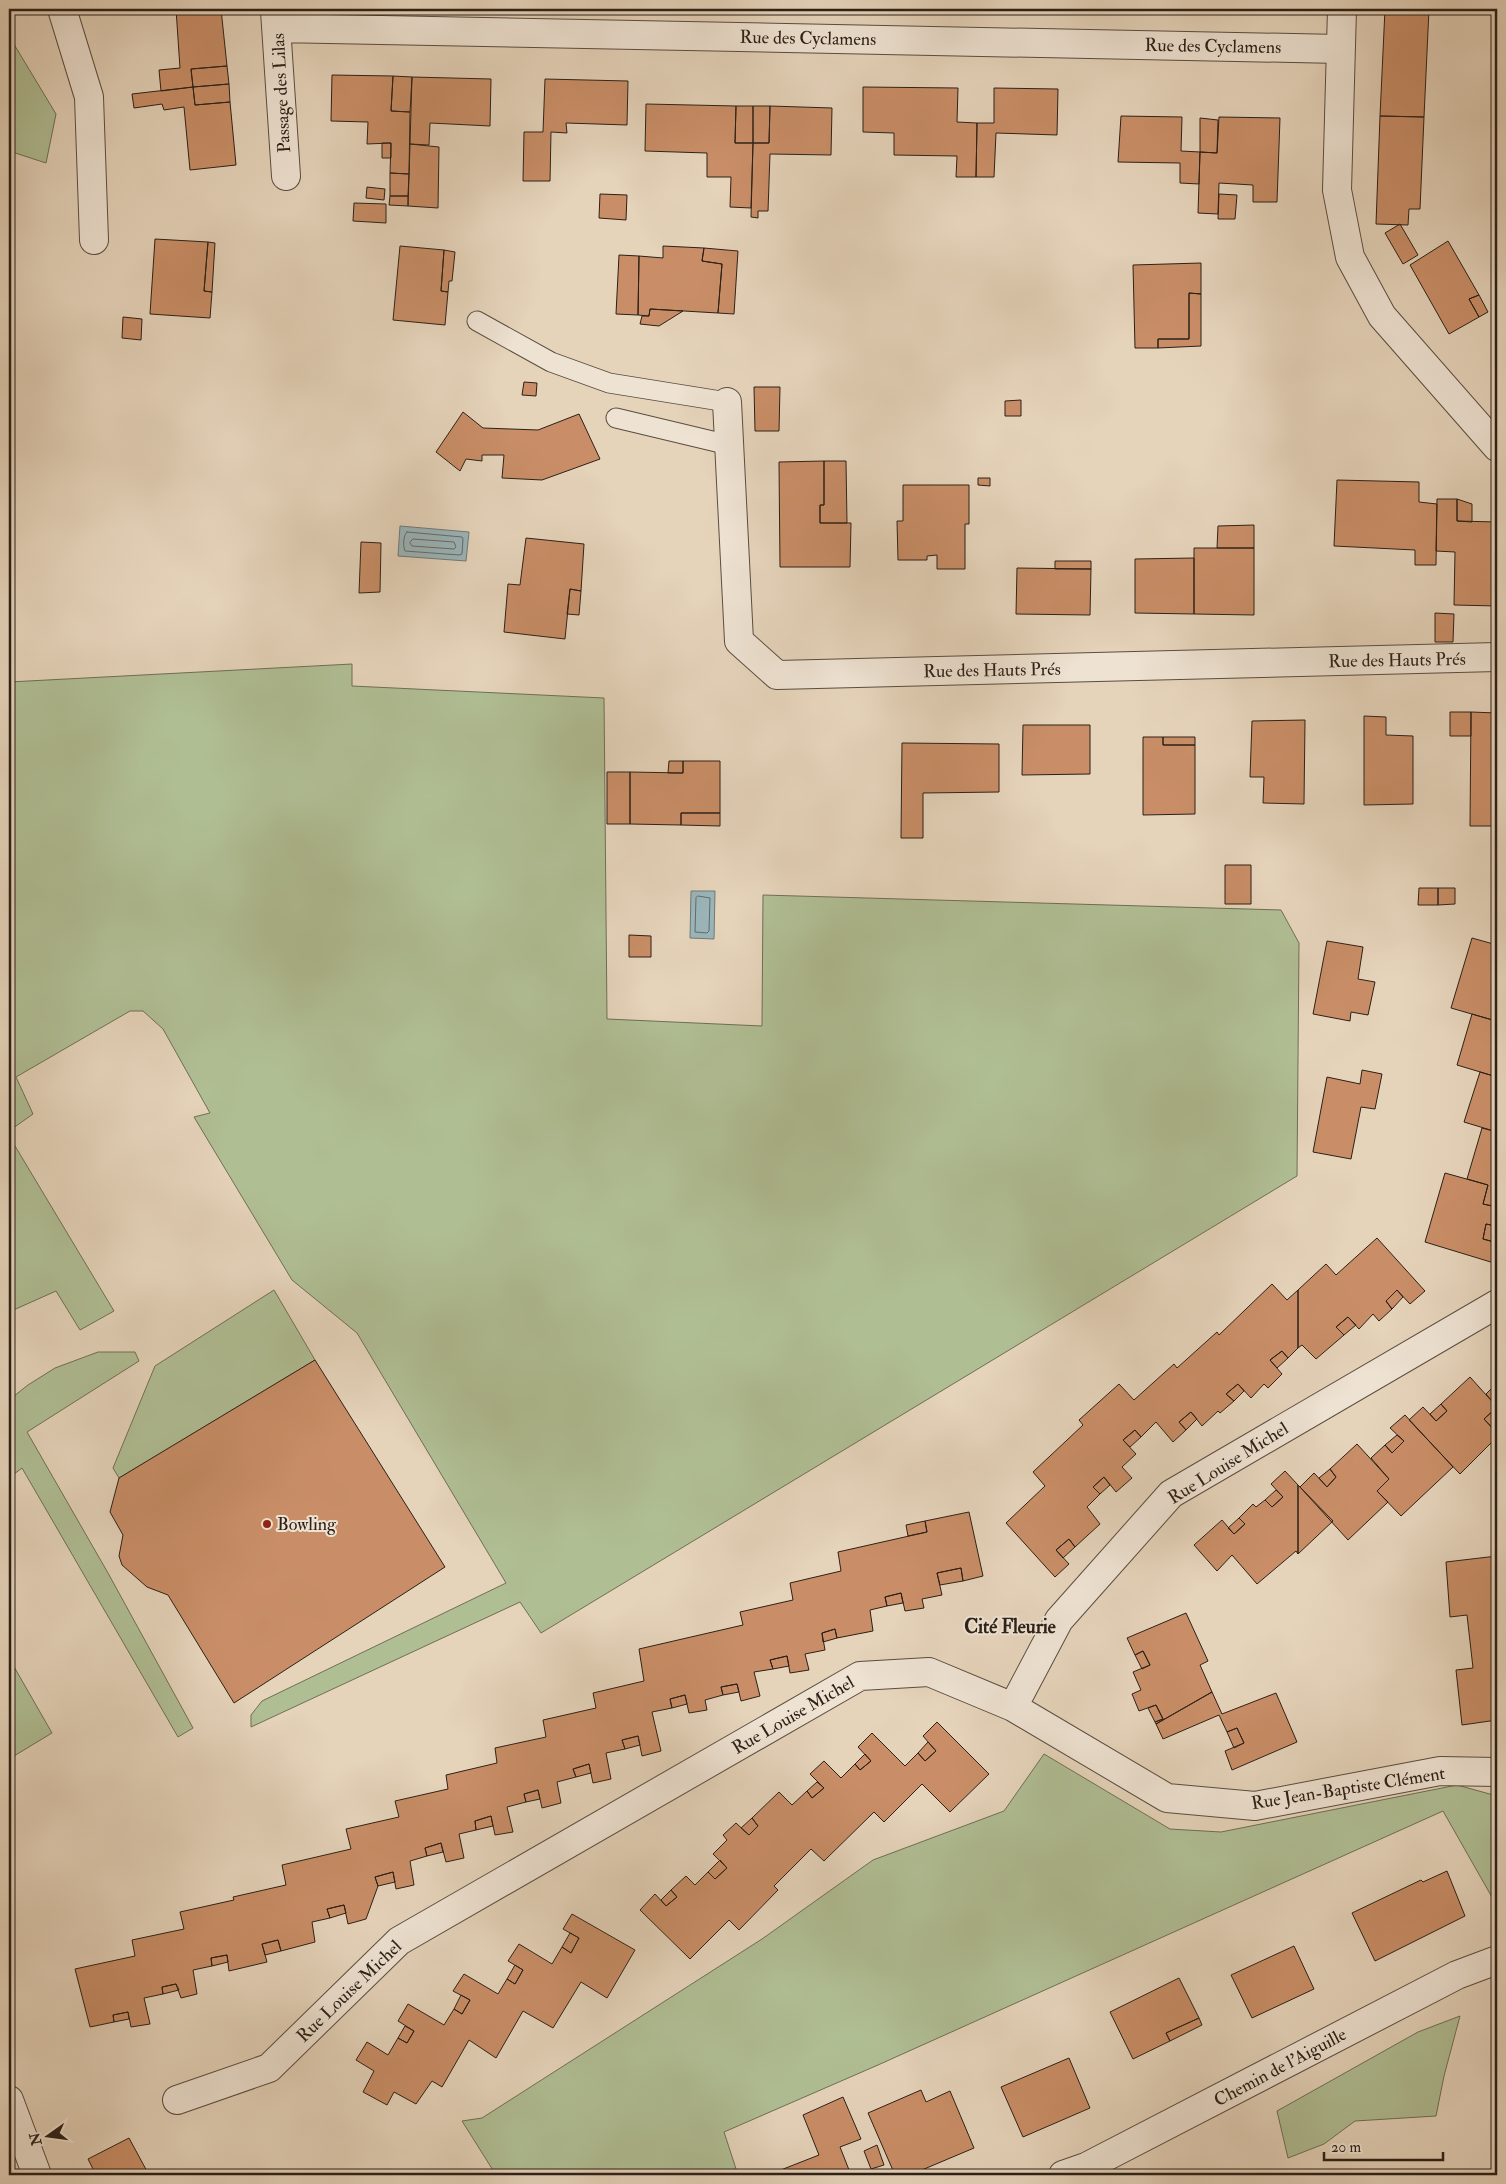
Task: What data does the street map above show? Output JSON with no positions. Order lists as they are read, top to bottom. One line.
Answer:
{"streets":{"street":["Rue des Cyclamens","Passage des Lilas","Rue des Hauts Prés","Rue Louise Michel","Rue Jean-Baptiste Clément","Chemin de l'Aiguille"]},"crossings":[["Rue des Cyclamens","Passage des Lilas"],["Rue Louise Michel","Rue Jean-Baptiste Clément"]],"districts":["Cité Fleurie"],"places":["Bowling"],"scale_bar":"20 m","north":"left"}
